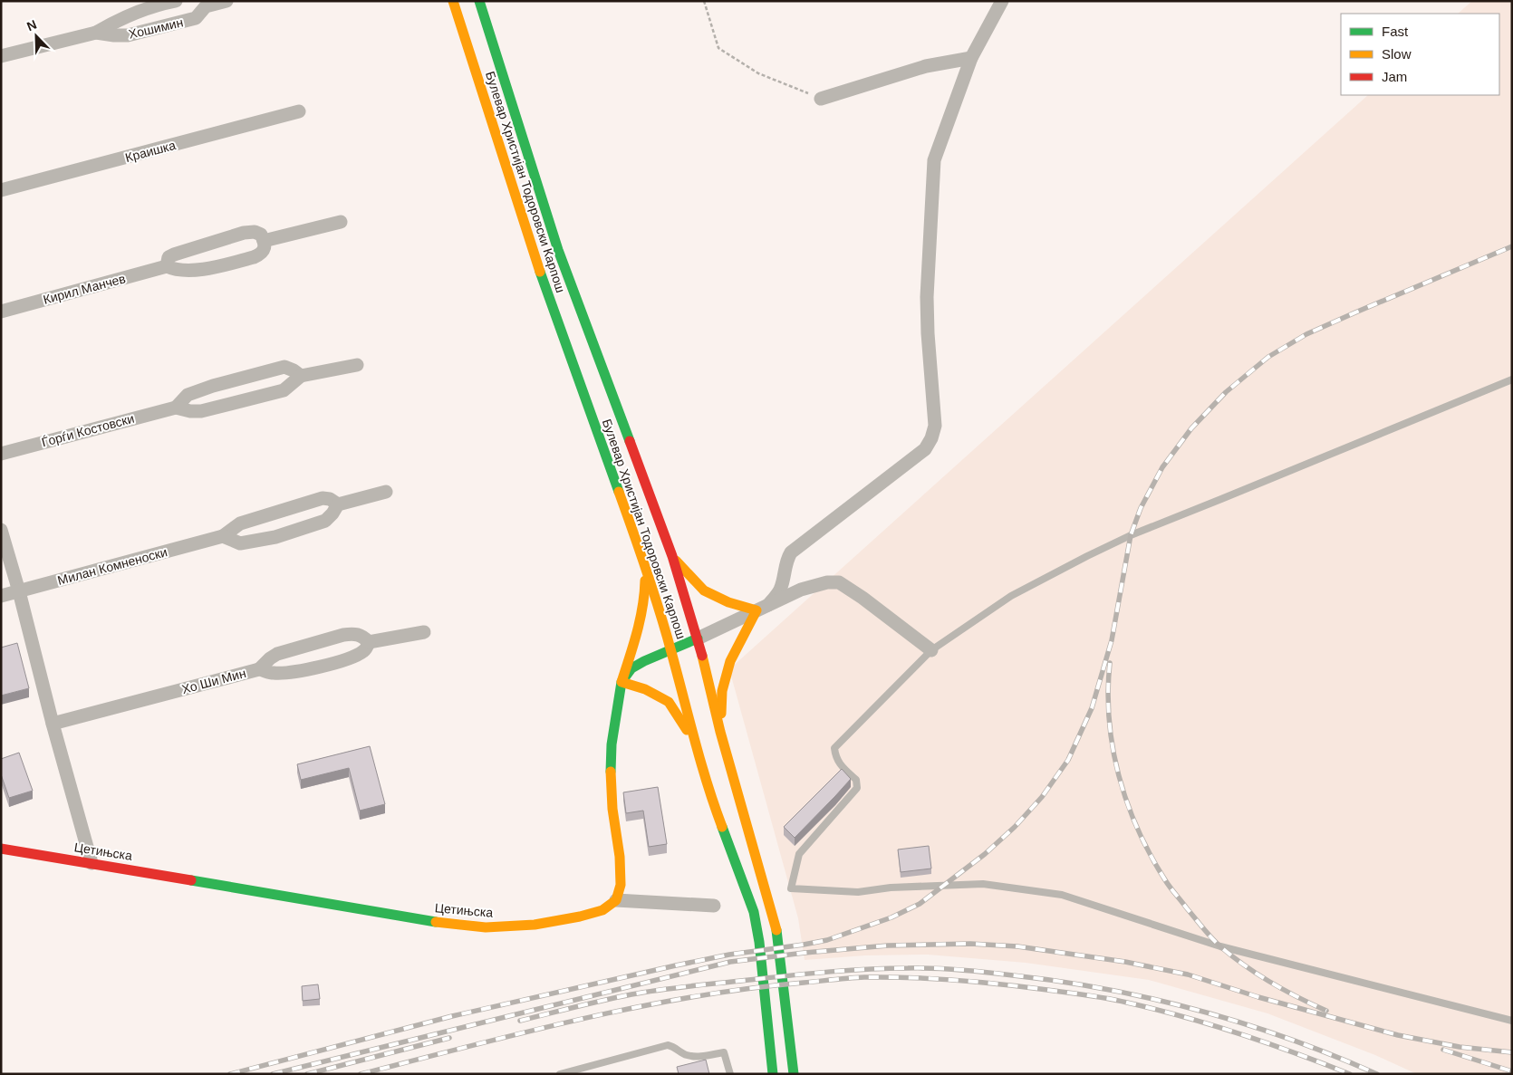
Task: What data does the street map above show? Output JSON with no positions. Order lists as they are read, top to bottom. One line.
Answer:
{"streets":{"street":["Хошимин","Краишка","Булевар Христијан Тодоровски Карпош","Кирил Манчев","Ѓoрѓи Костовски","Милан Комненоски","Хо Ши Мин","Цетињска"]},"legend":["Fast","Slow","Jam"],"north":"top left"}
